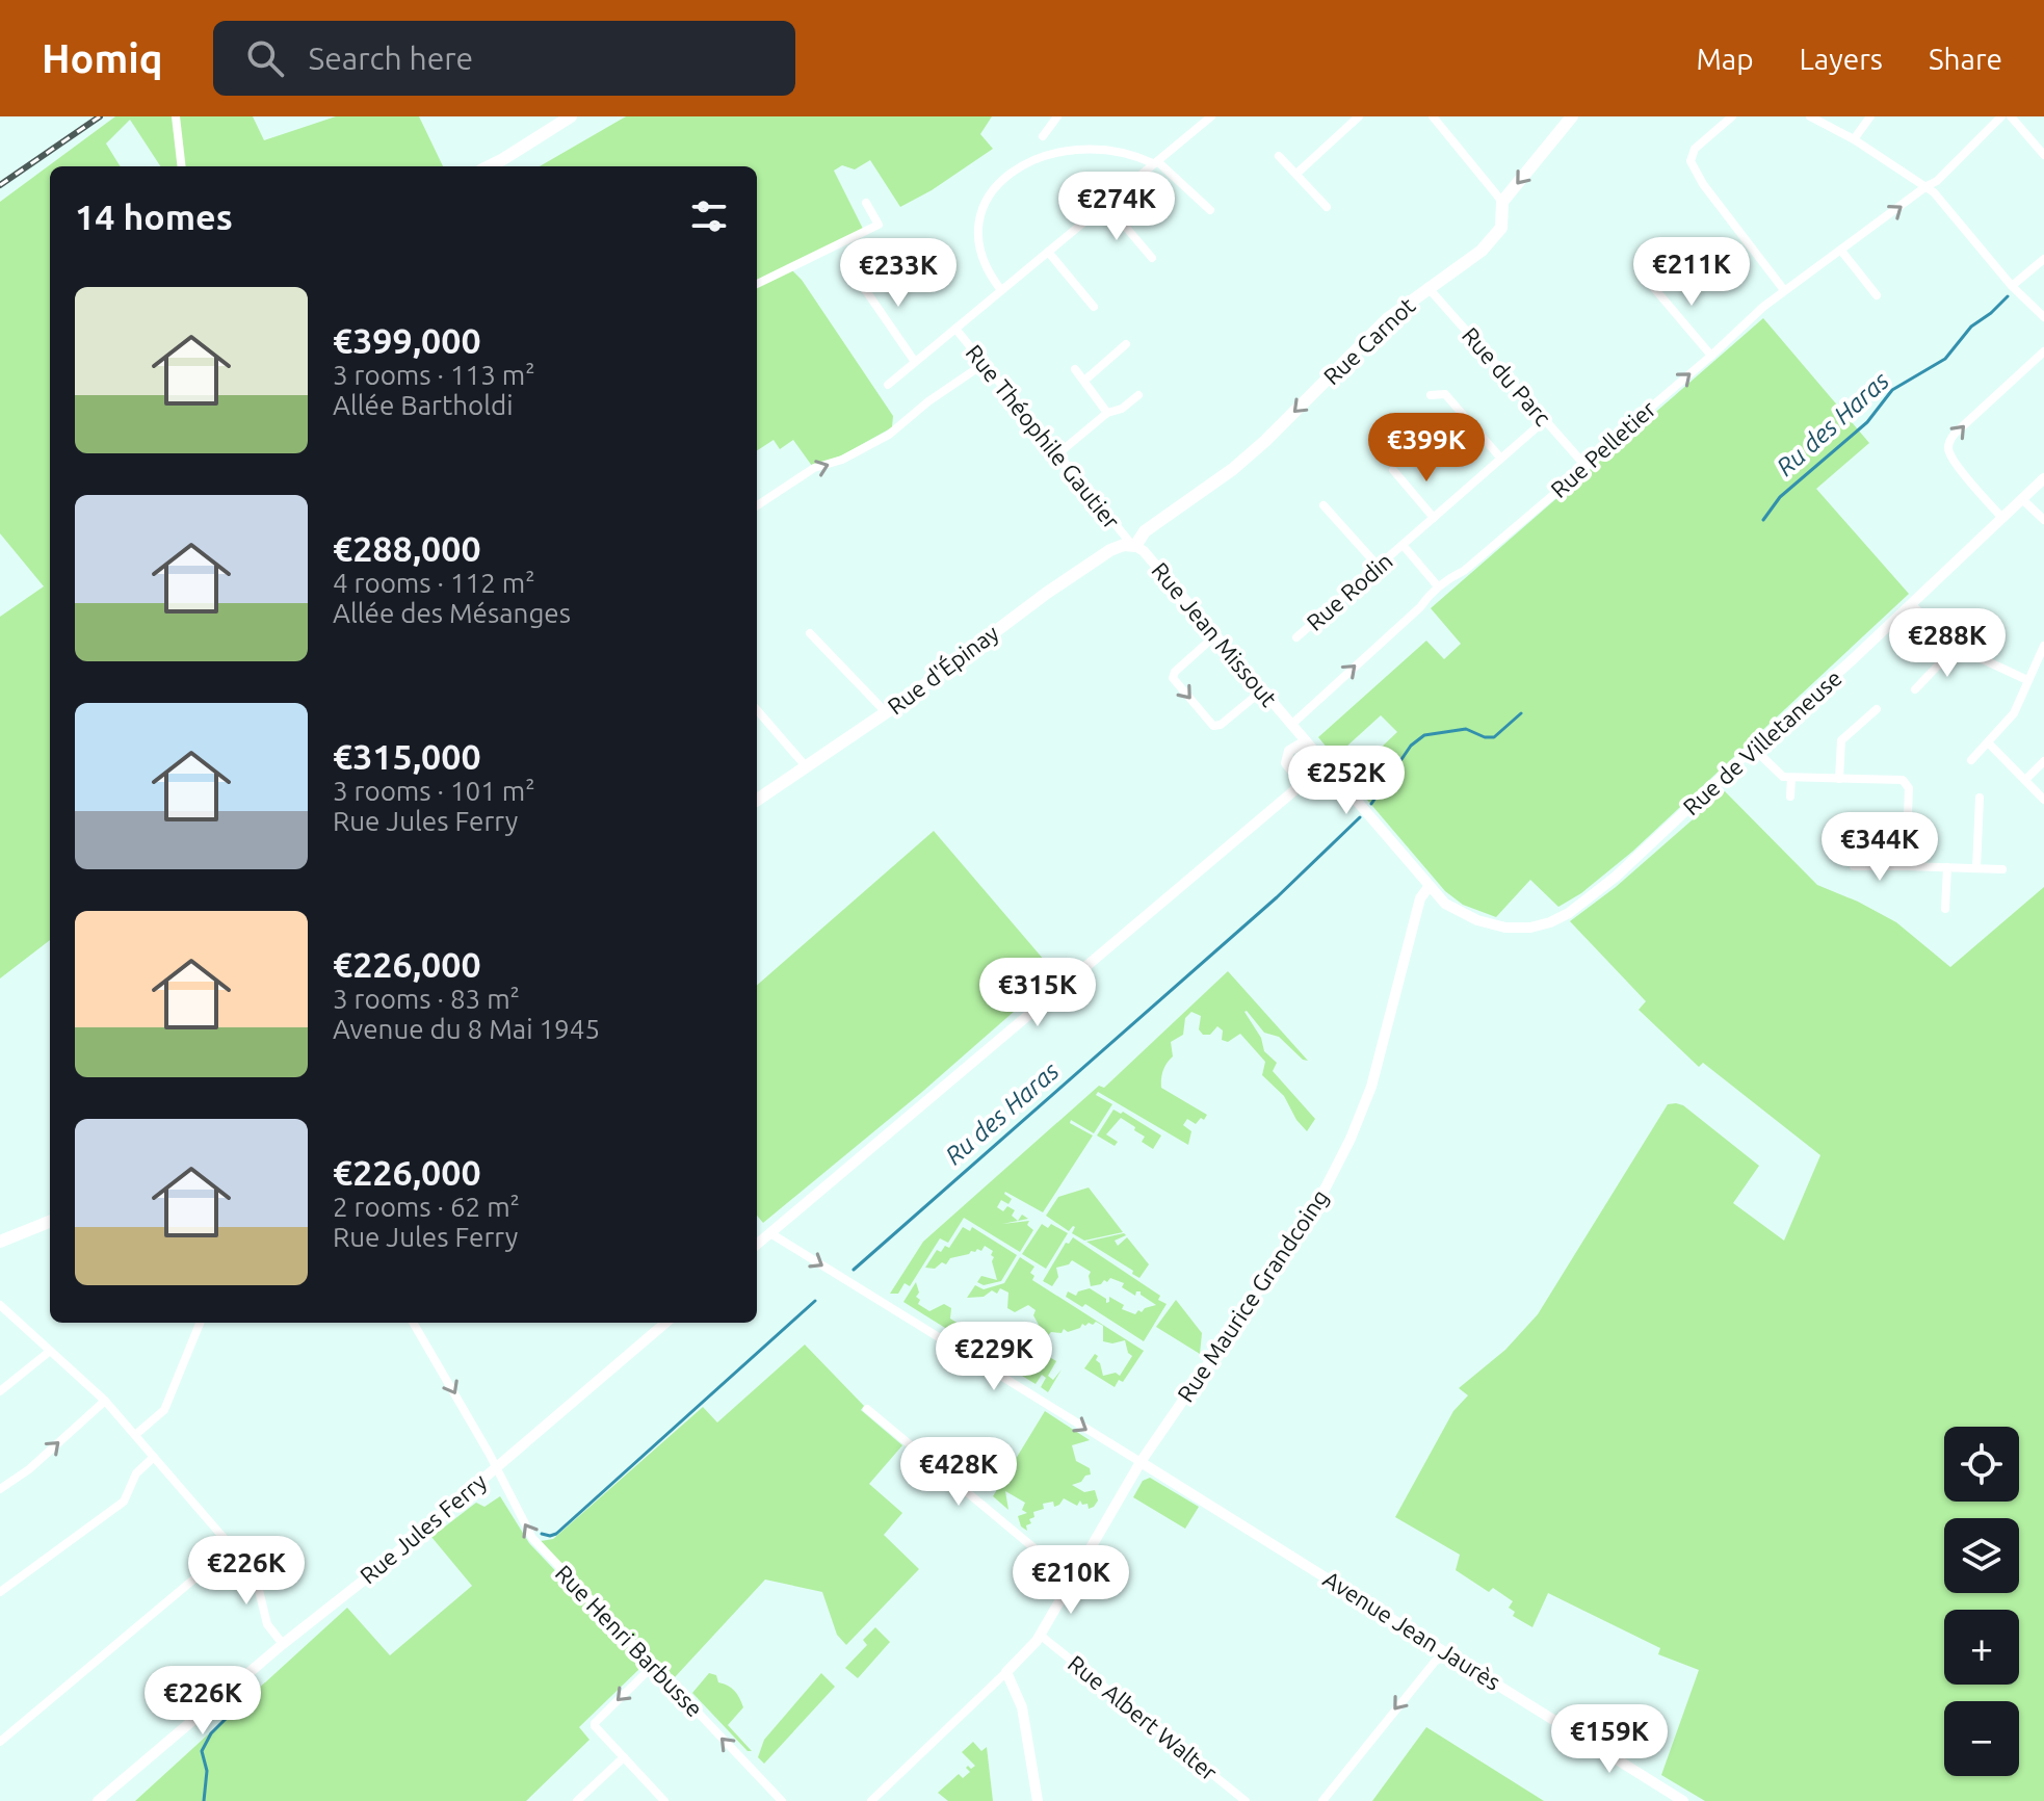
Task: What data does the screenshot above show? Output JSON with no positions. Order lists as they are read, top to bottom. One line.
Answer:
{"streets":{"main road":["Rue Carnot","Rue d'Épinay"],"street":["Rue du Parc","Rue Théophile Gautier","Rue Pelletier","Rue Rodin","Rue Jean Missout","Rue de Villetaneuse","Rue Maurice Grandcoing","Rue Jules Ferry","Avenue Jean Jaurès","Rue Henri Barbusse","Rue Albert Walter"]},"crossings":[["Rue Carnot","Rue du Parc"],["Rue Carnot","Rue Théophile Gautier"],["Rue Carnot","Rue Jean Missout"],["Rue Carnot","Rue d'Épinay"],["Rue du Parc","Rue Pelletier"],["Rue du Parc","Rue Rodin"],["Rue Théophile Gautier","Rue Jean Missout"],["Rue Théophile Gautier","Rue d'Épinay"],["Rue Pelletier","Rue Rodin"],["Rue Pelletier","Rue Jean Missout"],["Rue Jean Missout","Rue d'Épinay"],["Rue Jean Missout","Rue de Villetaneuse"],["Rue Jean Missout","Rue Maurice Grandcoing"],["Rue Maurice Grandcoing","Avenue Jean Jaurès"],["Rue Maurice Grandcoing","Rue Albert Walter"],["Rue Jules Ferry","Rue Henri Barbusse"]],"one_way":["Rue Carnot","Rue Pelletier"],"water":["Ru des Haras"],"page":{"header":"Homiq","search":"Search here","nav":["Map","Layers","Share"],"heading":"14 homes","price":["€274K","€211K","€233K","€399K","€288K","€252K","€344K","€315K","€229K","€428K","€226K","€210K","€226K","€159K"],"list":[{"name":"€399,000","note":"3 rooms · 113 m² · Allée Bartholdi"},{"name":"€288,000","note":"4 rooms · 112 m² · Allée des Mésanges"},{"name":"€315,000","note":"3 rooms · 101 m² · Rue Jules Ferry"},{"name":"€226,000","note":"3 rooms · 83 m² · Avenue du 8 Mai 1945"},{"name":"€226,000","note":"2 rooms · 62 m² · Rue Jules Ferry"}],"map_buttons":["+","−"]}}
